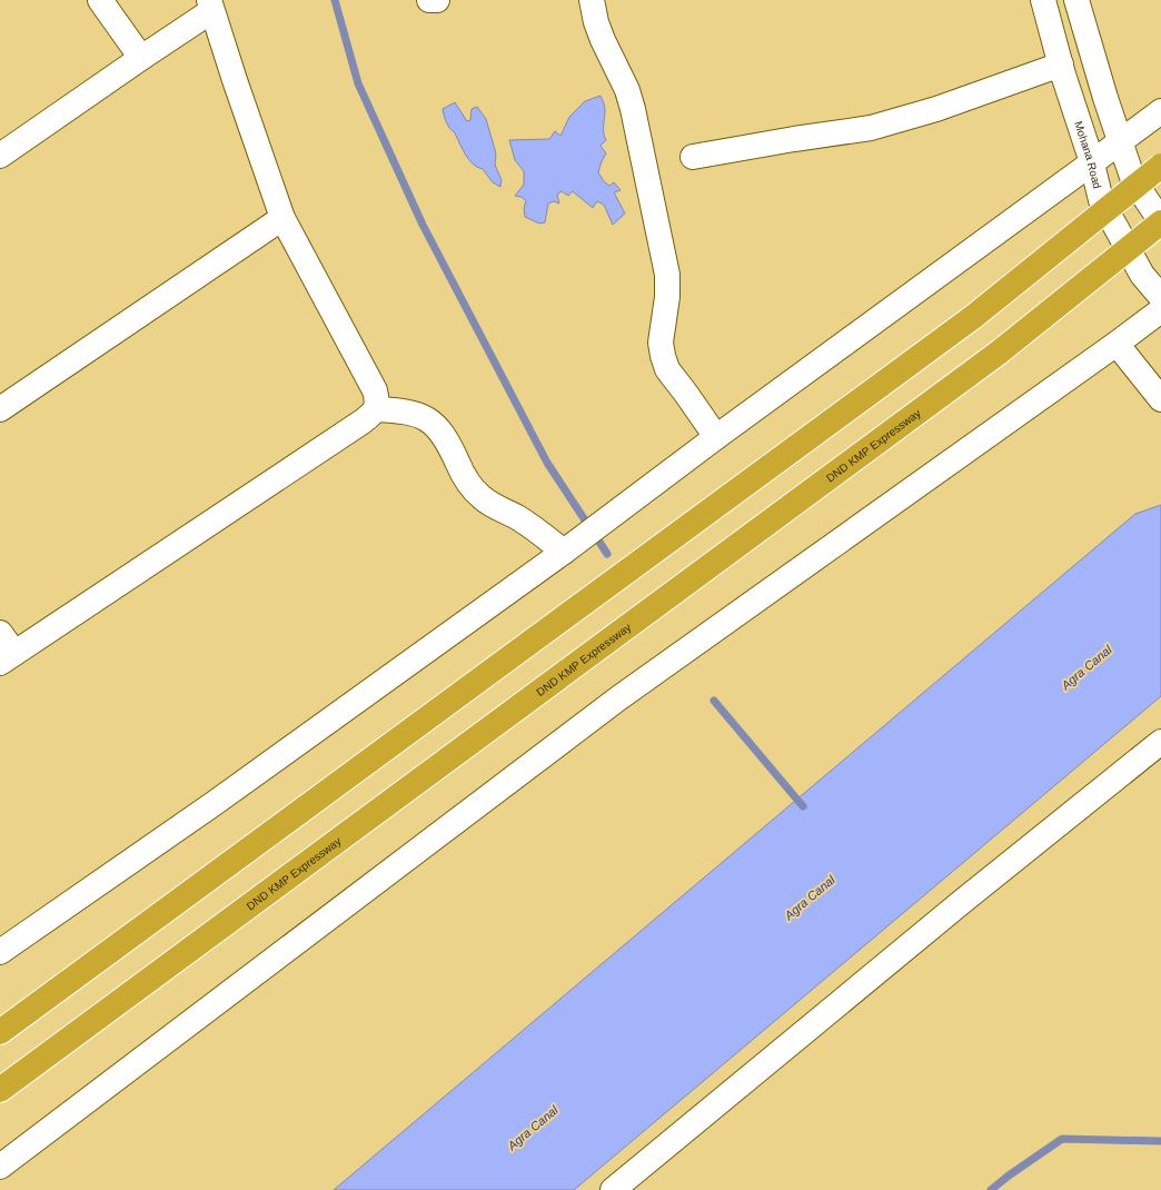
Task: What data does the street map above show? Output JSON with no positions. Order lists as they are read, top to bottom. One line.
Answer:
{"streets":{"highway":["DND KMP Expressway"],"street":["Mohana Road"]},"water":["Agra Canal"]}
